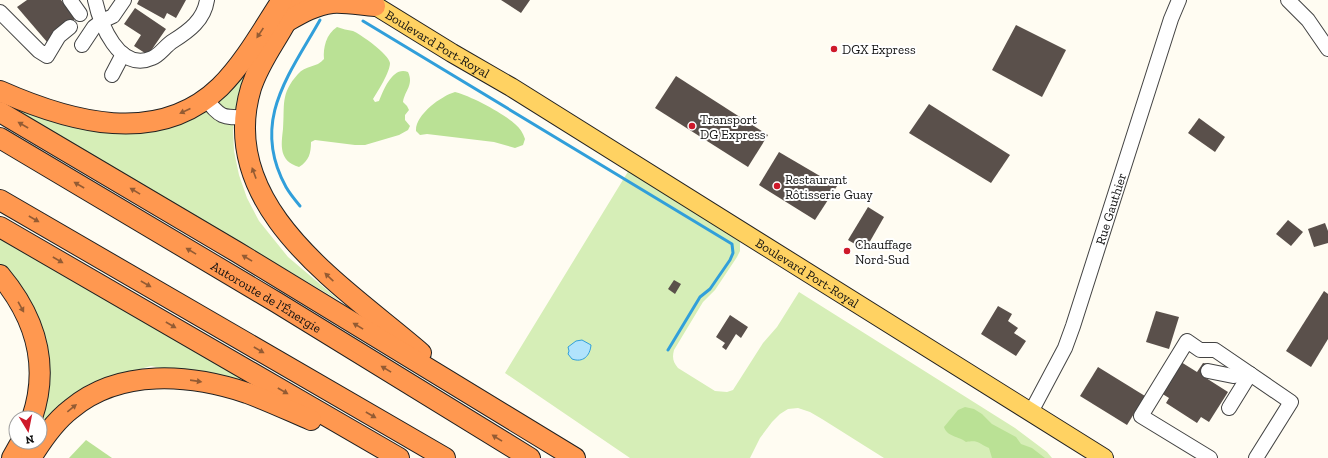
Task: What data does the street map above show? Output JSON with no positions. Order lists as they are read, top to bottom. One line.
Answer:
{"streets":{"highway":["Autoroute de l'Énergie"],"main road":["Boulevard Port-Royal"],"street":["Rue Gauthier"]},"crossings":[["Boulevard Port-Royal","Rue Gauthier"]],"places":["DGX Express","Transport DG Express","Restaurant Rôtisserie Guay","Chauffage Nord-Sud"],"north":"bottom"}
